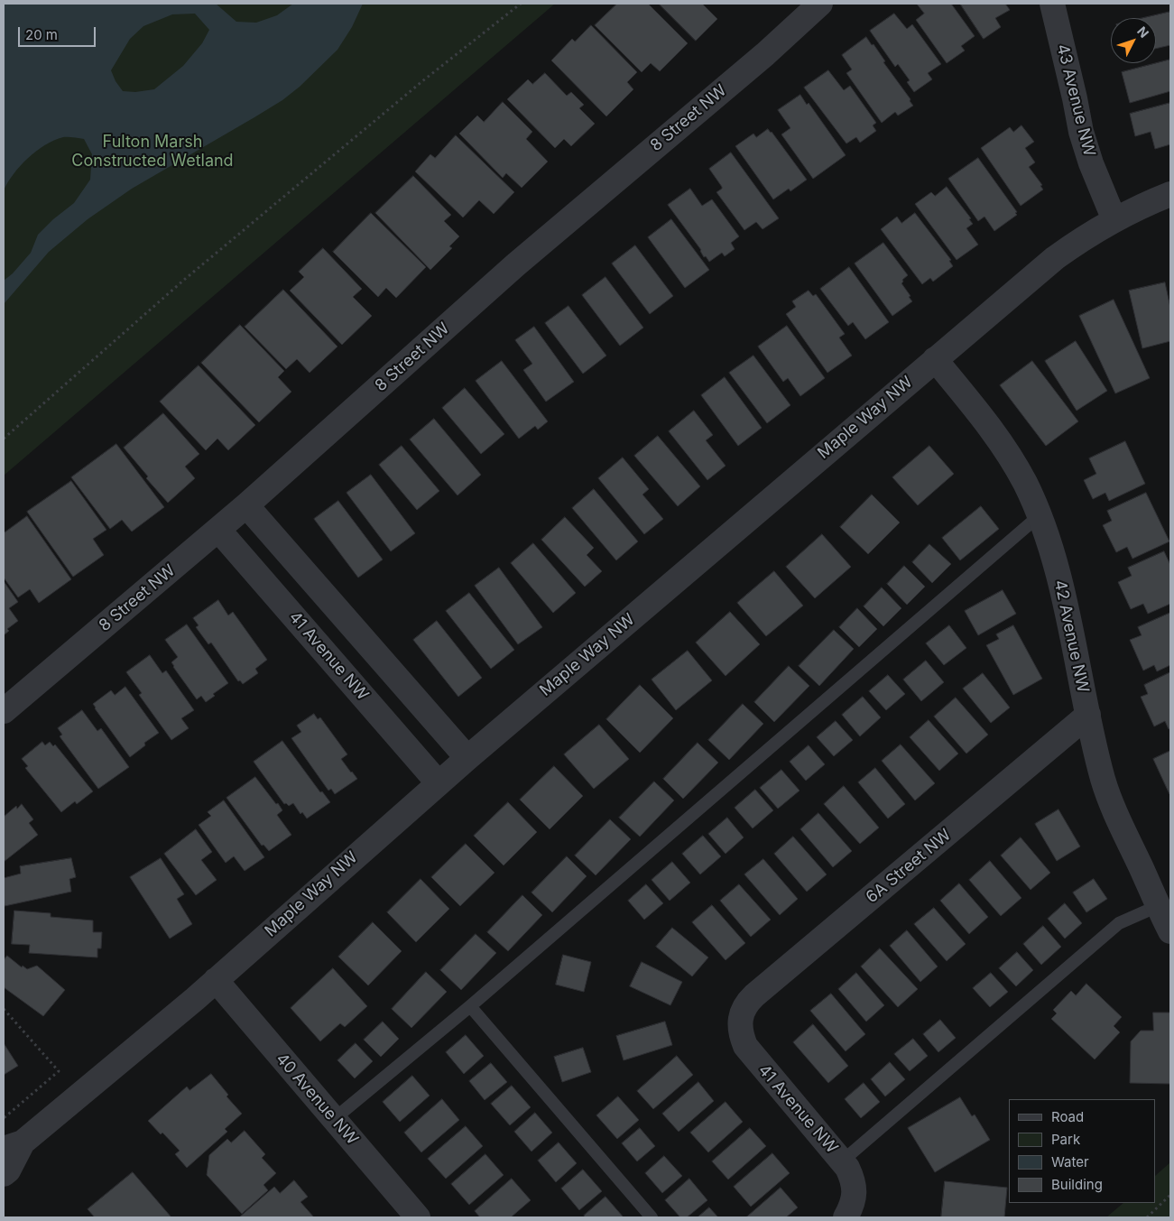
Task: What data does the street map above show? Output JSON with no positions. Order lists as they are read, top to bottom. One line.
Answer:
{"streets":{"street":["43 Avenue NW","8 Street NW","Maple Way NW","42 Avenue NW","41 Avenue NW","6A Street NW","40 Avenue NW"]},"crossings":[["43 Avenue NW","Maple Way NW"],["8 Street NW","41 Avenue NW"],["Maple Way NW","42 Avenue NW"],["Maple Way NW","41 Avenue NW"],["Maple Way NW","40 Avenue NW"],["42 Avenue NW","6A Street NW"],["41 Avenue NW","6A Street NW"]],"parks":["Fulton Marsh Constructed Wetland"],"legend":["Road","Park","Water","Building"],"scale_bar":"20 m","north":"top right"}
